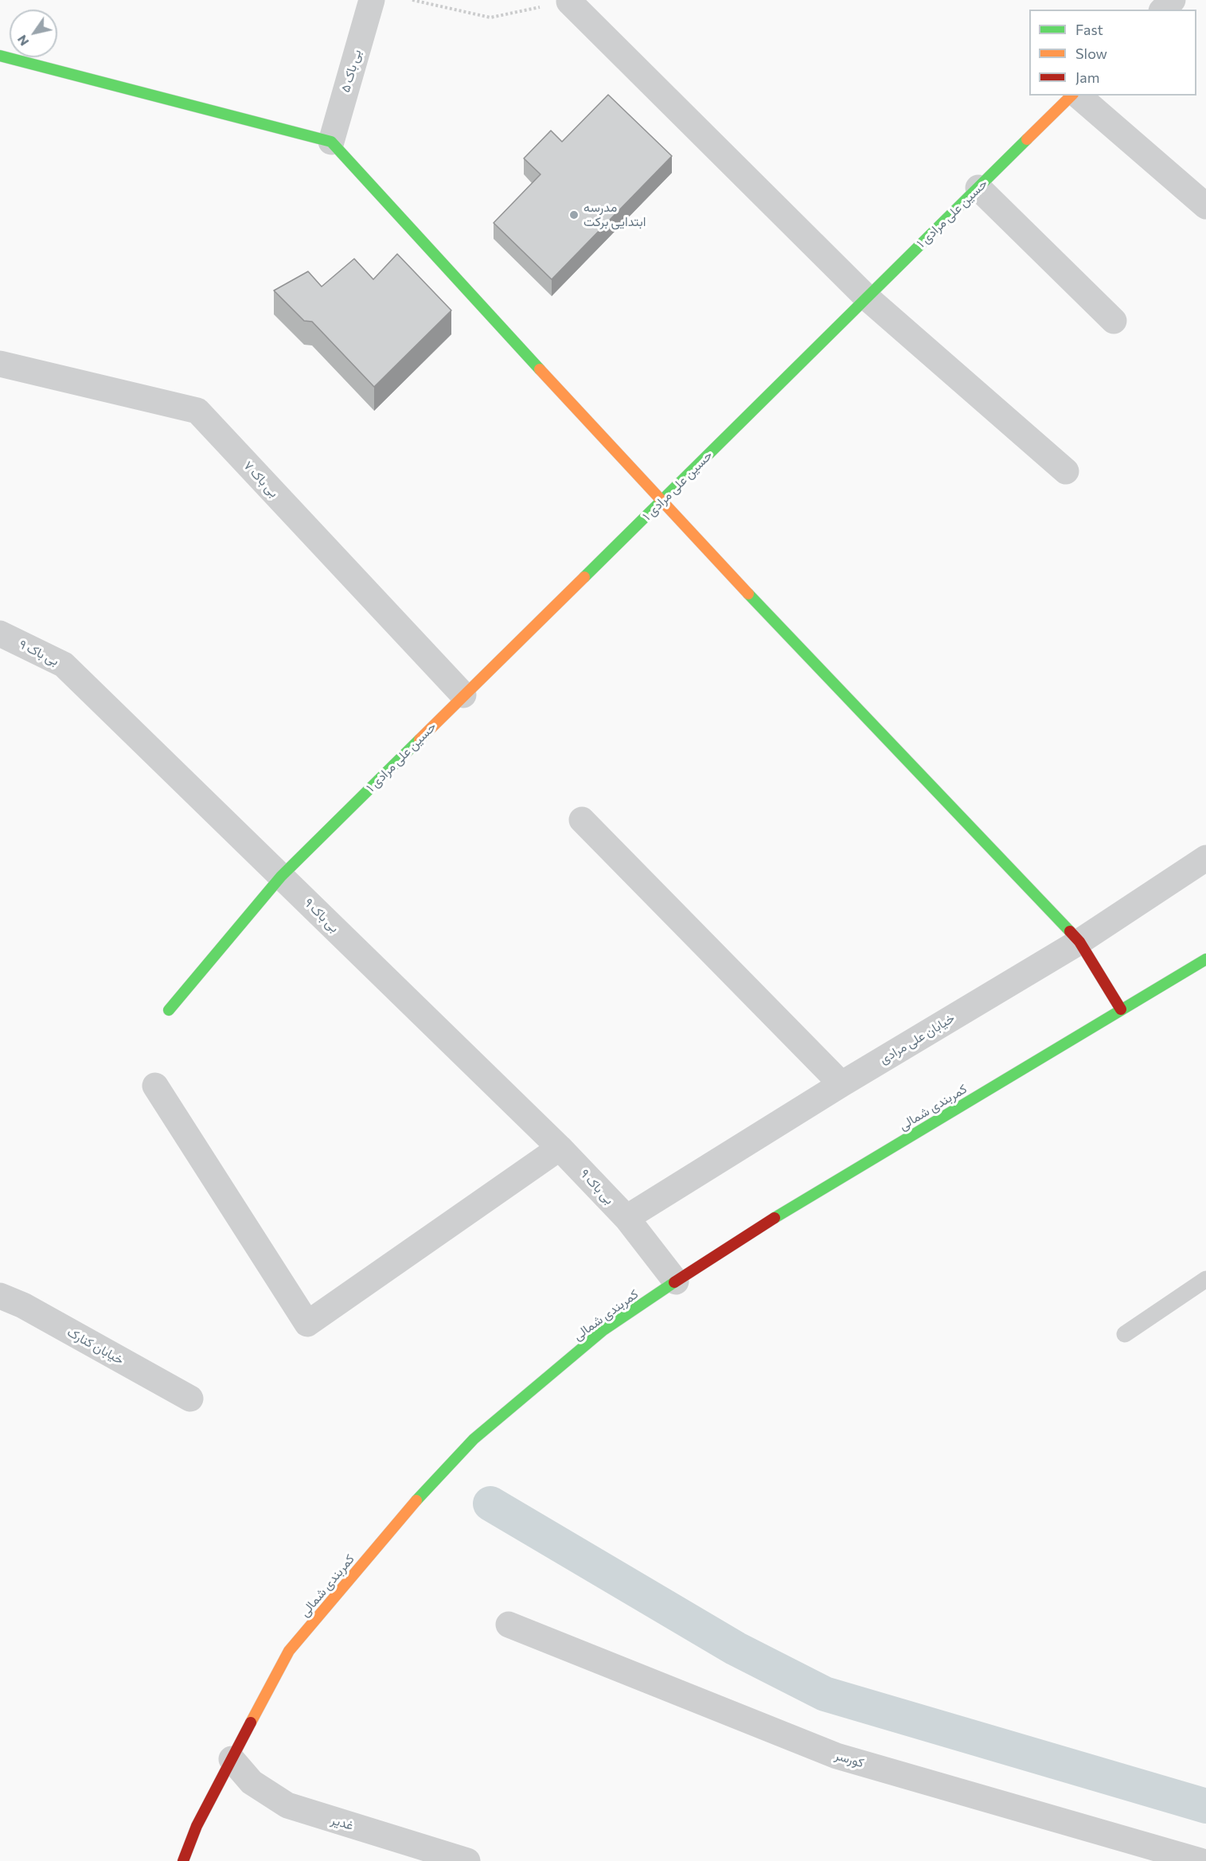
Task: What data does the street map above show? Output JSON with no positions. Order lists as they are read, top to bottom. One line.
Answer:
{"streets":{"main road":["حسین علی مرادی ۱","کمربندی شمالی"],"street":["بی باک ۵","بی باک ۷","بی باک ۹","خیابان علی مرادی","خیابان کنارک","کورسر","غدیر"]},"crossings":[["حسین علی مرادی ۱","بی باک ۷"],["حسین علی مرادی ۱","بی باک ۹"],["بی باک ۹","خیابان علی مرادی"],["بی باک ۹","کمربندی شمالی"],["کمربندی شمالی","غدیر"]],"places":["مدرسه ابتدایی برکت"],"legend":["Fast","Slow","Jam"],"north":"bottom left"}
